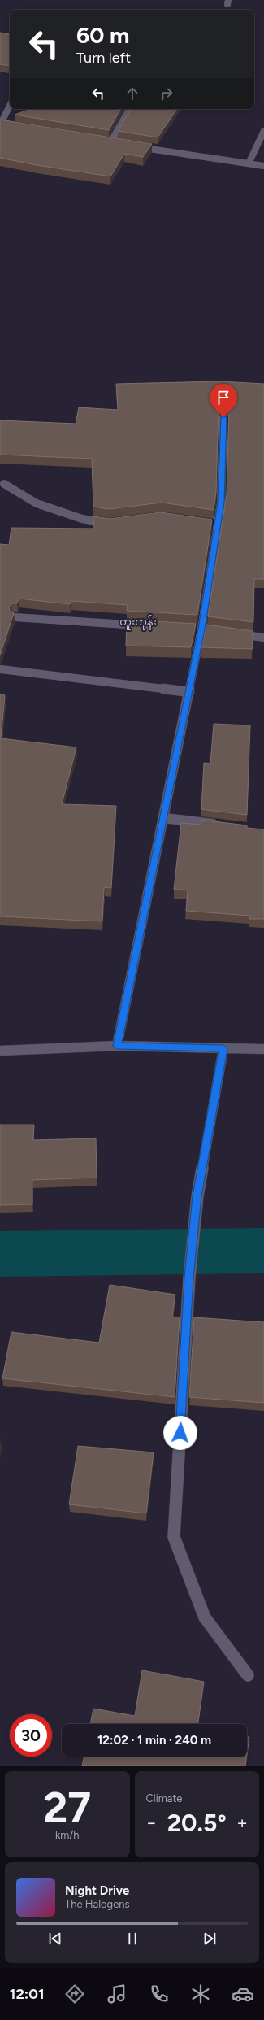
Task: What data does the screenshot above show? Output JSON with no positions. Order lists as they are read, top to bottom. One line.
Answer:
{"districts":["တူးကုန်း"],"page":{"turn":["60 m","Turn left"],"limit":"30","trip":"12:02 · 1 min · 240 m","tile":[["27","km/h"],"Climate"],"heat":["−","20.5°","+"],"song":["Night Drive","The Halogens"],"tabs":"12:01"}}
